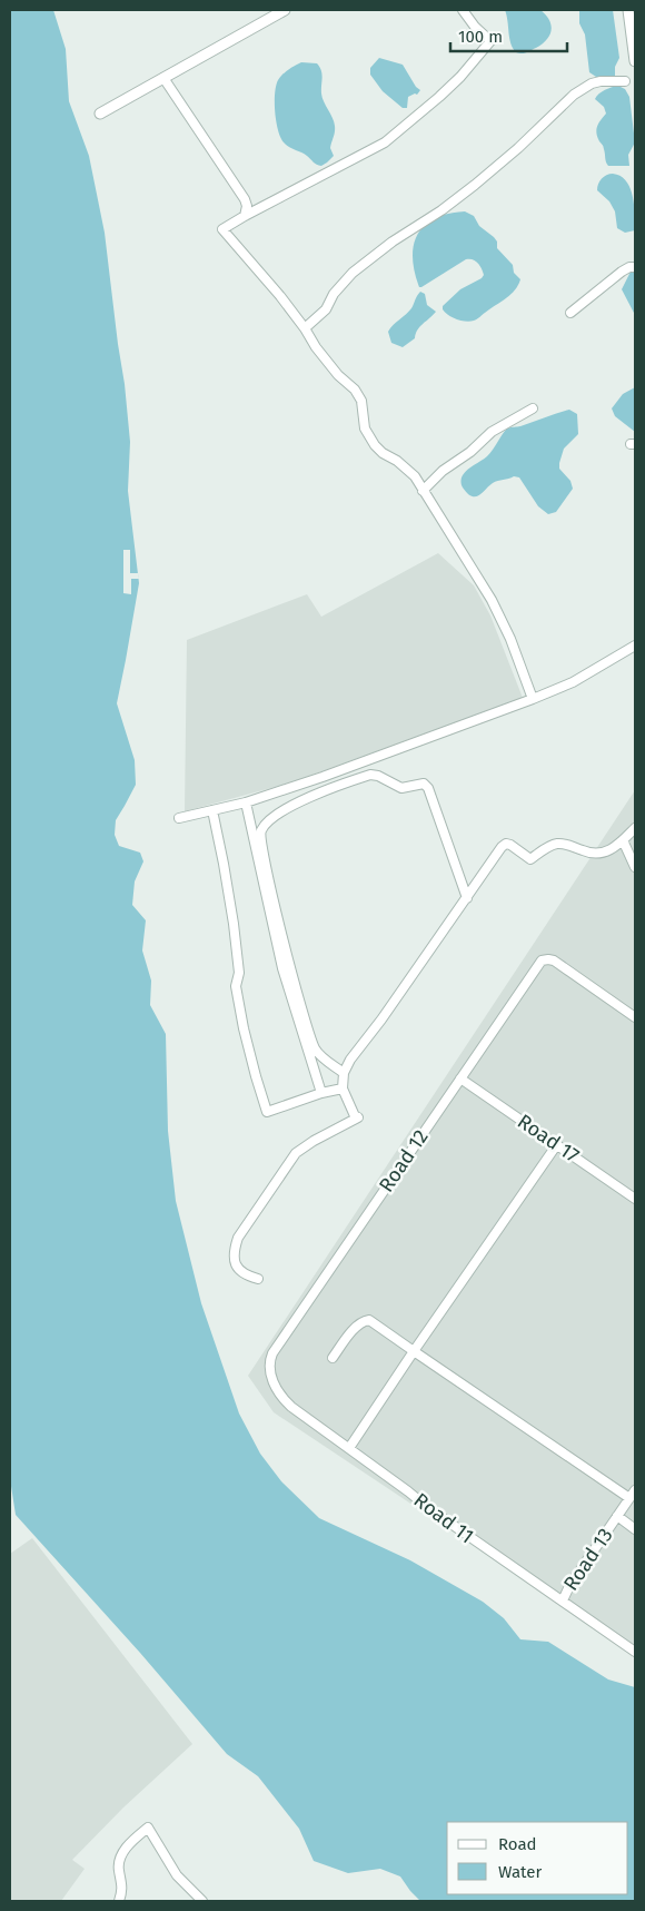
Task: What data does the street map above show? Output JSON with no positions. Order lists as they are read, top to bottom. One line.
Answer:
{"streets":{"street":["Road 17","Road 12","Road 11","Road 13"]},"crossings":[["Road 17","Road 12"],["Road 12","Road 11"],["Road 11","Road 13"]],"legend":["Road","Water"],"scale_bar":"100 m"}
